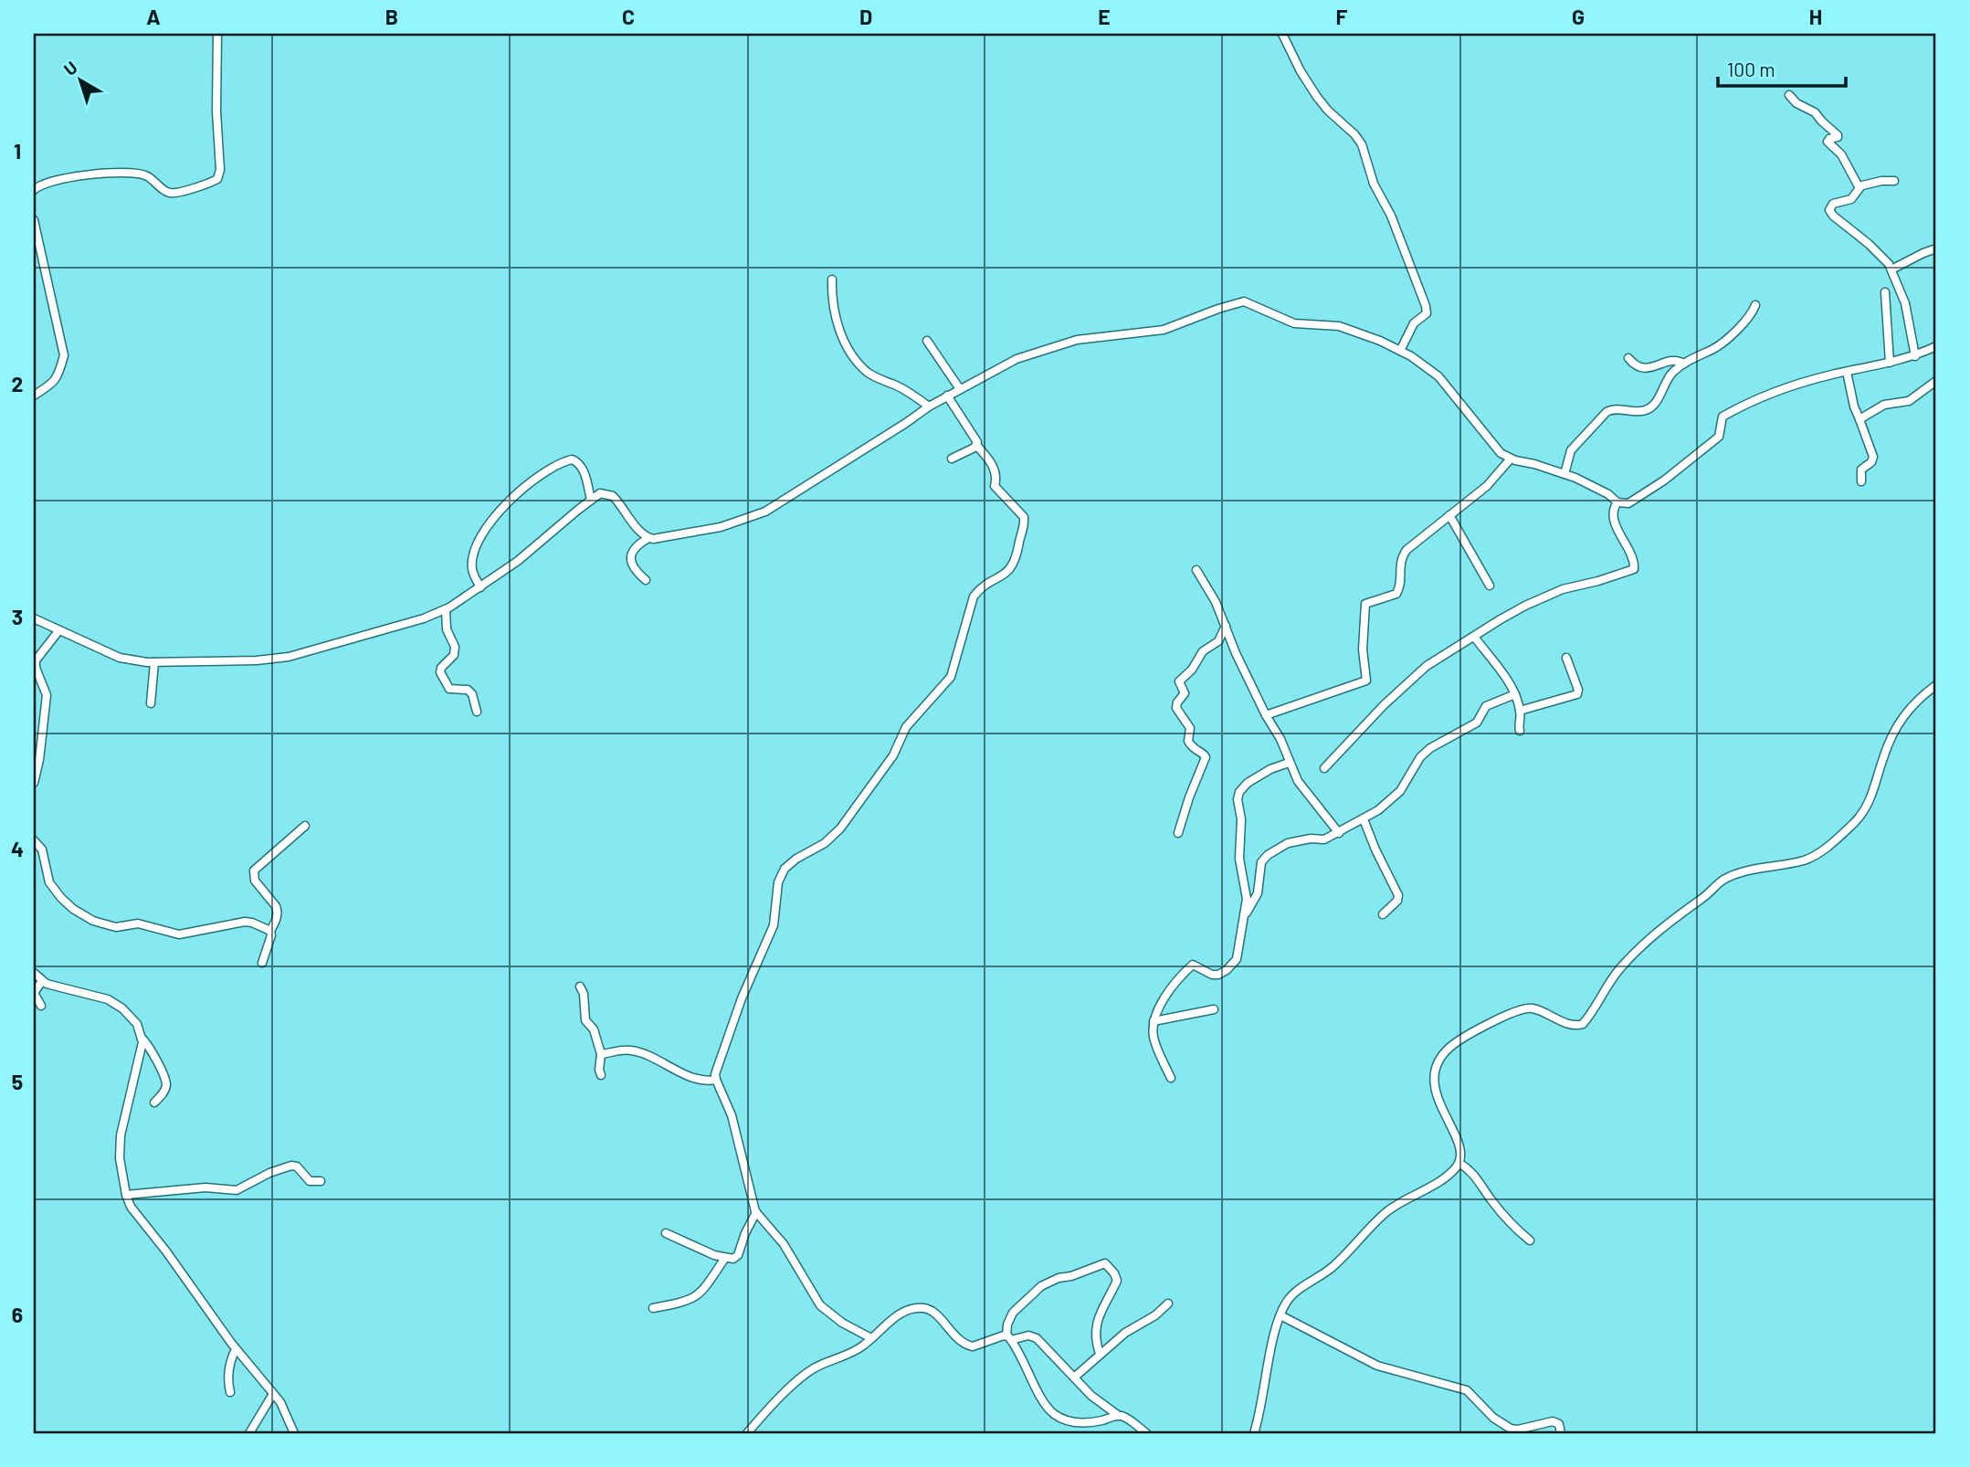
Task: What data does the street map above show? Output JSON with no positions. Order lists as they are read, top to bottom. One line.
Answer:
{"scale_bar":"100 m","north":"top left","grid":{"columns":["A","B","C","D","E","F","G","H"],"rows":["1","2","3","4","5","6"]}}
